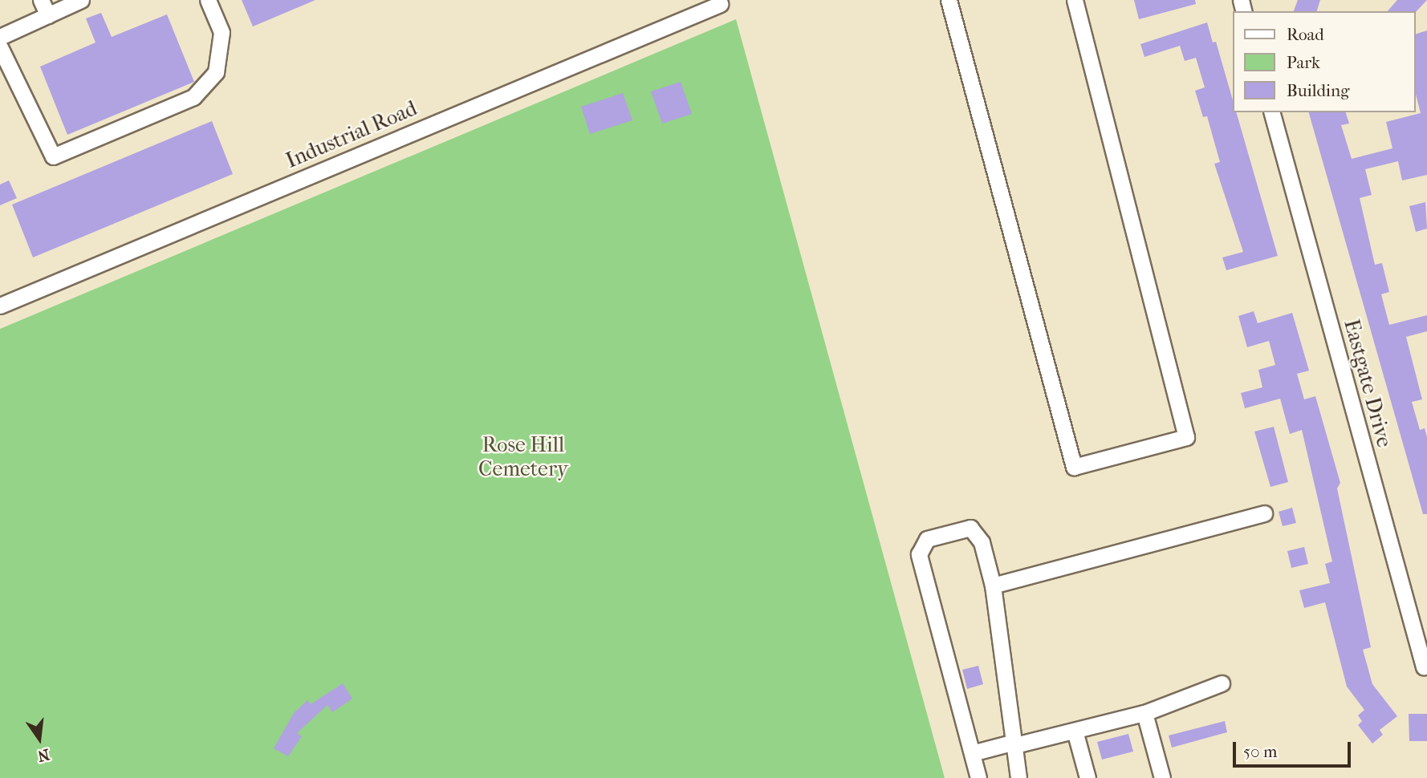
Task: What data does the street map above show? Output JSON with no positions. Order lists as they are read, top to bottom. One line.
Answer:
{"streets":{"street":["Industrial Road","Eastgate Drive"]},"parks":["Rose Hill Cemetery"],"legend":["Road","Park","Building"],"scale_bar":"50 m","north":"bottom"}
